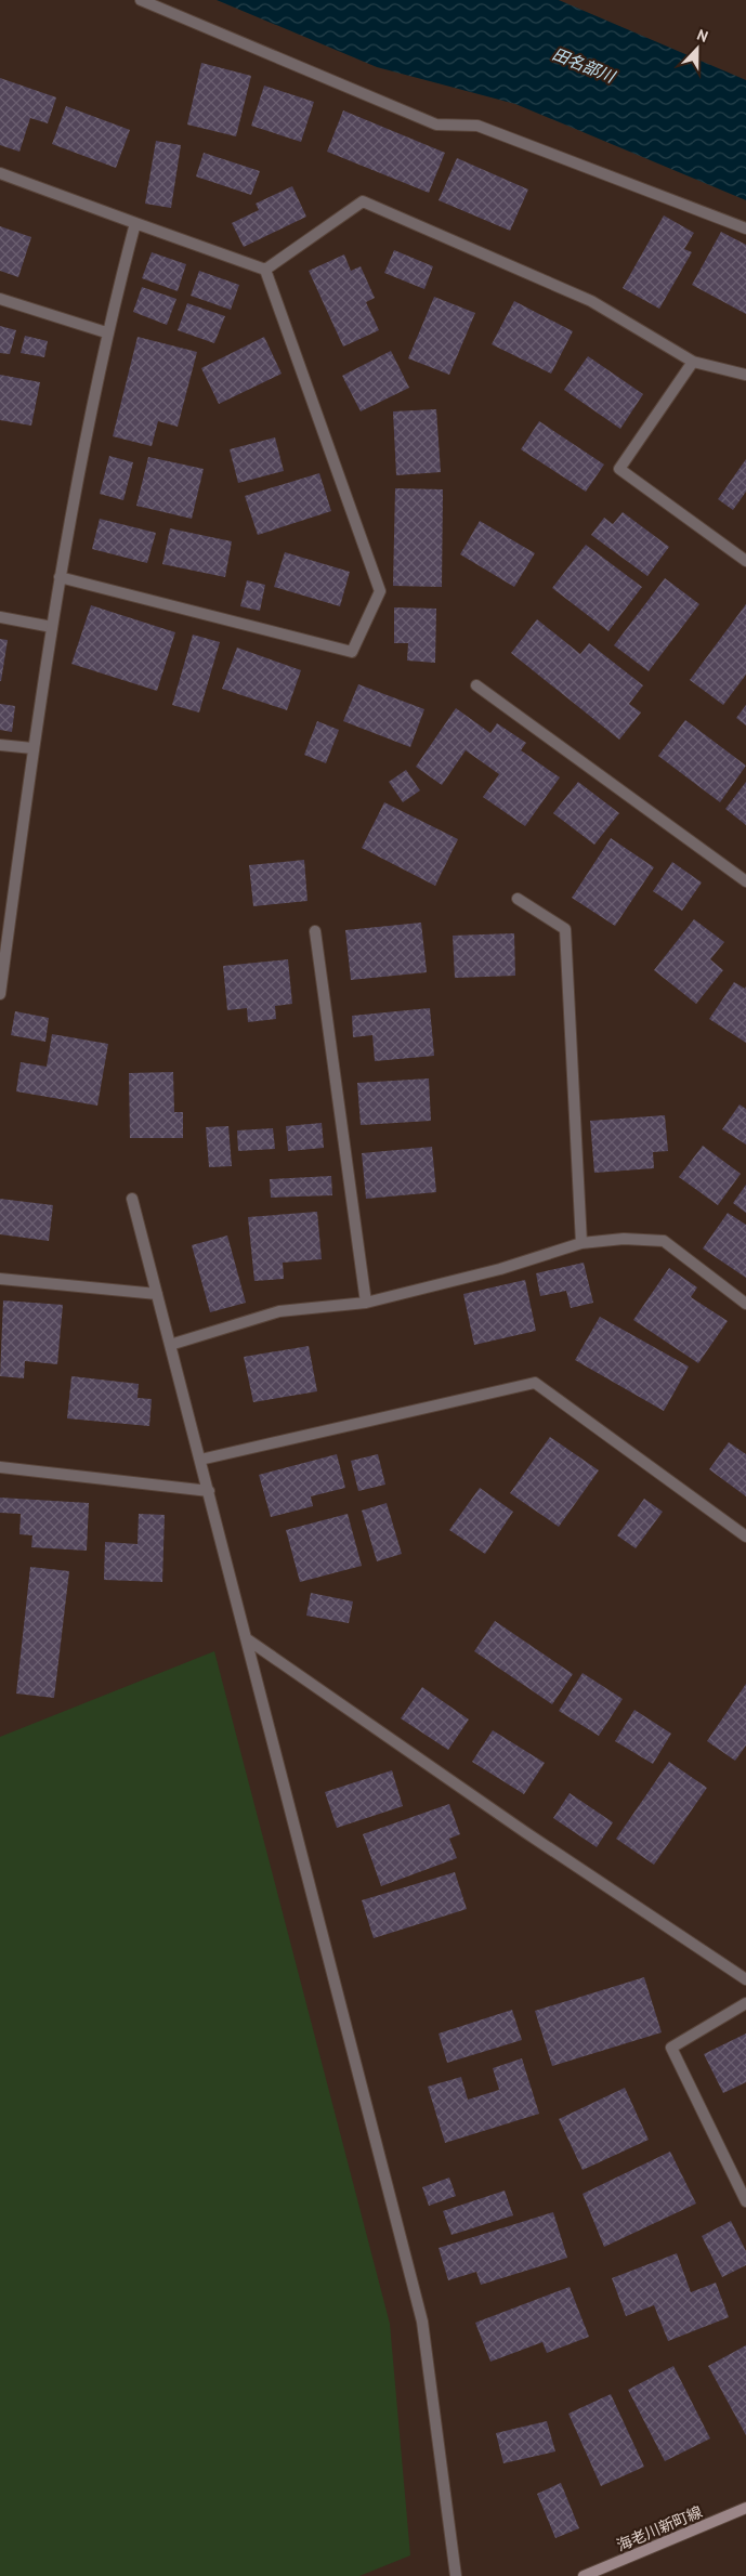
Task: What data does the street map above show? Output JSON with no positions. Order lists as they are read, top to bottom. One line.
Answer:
{"streets":{"main road":["海老川新町線"]},"water":["田名部川"],"north":"top"}
